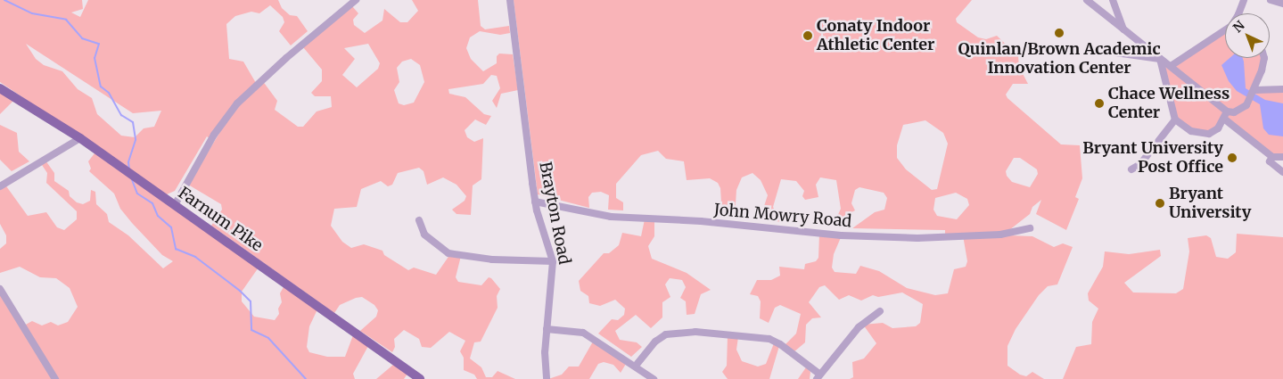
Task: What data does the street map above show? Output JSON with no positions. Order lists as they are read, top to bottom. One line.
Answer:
{"streets":{"main road":["Farnum Pike"],"street":["Brayton Road","John Mowry Road"]},"crossings":[["Brayton Road","John Mowry Road"]],"places":["Quinlan/Brown Academic Innovation Center","Conaty Indoor Athletic Center","Chace Wellness Center","Bryant University Post Office","Bryant University"],"north":"top left"}
